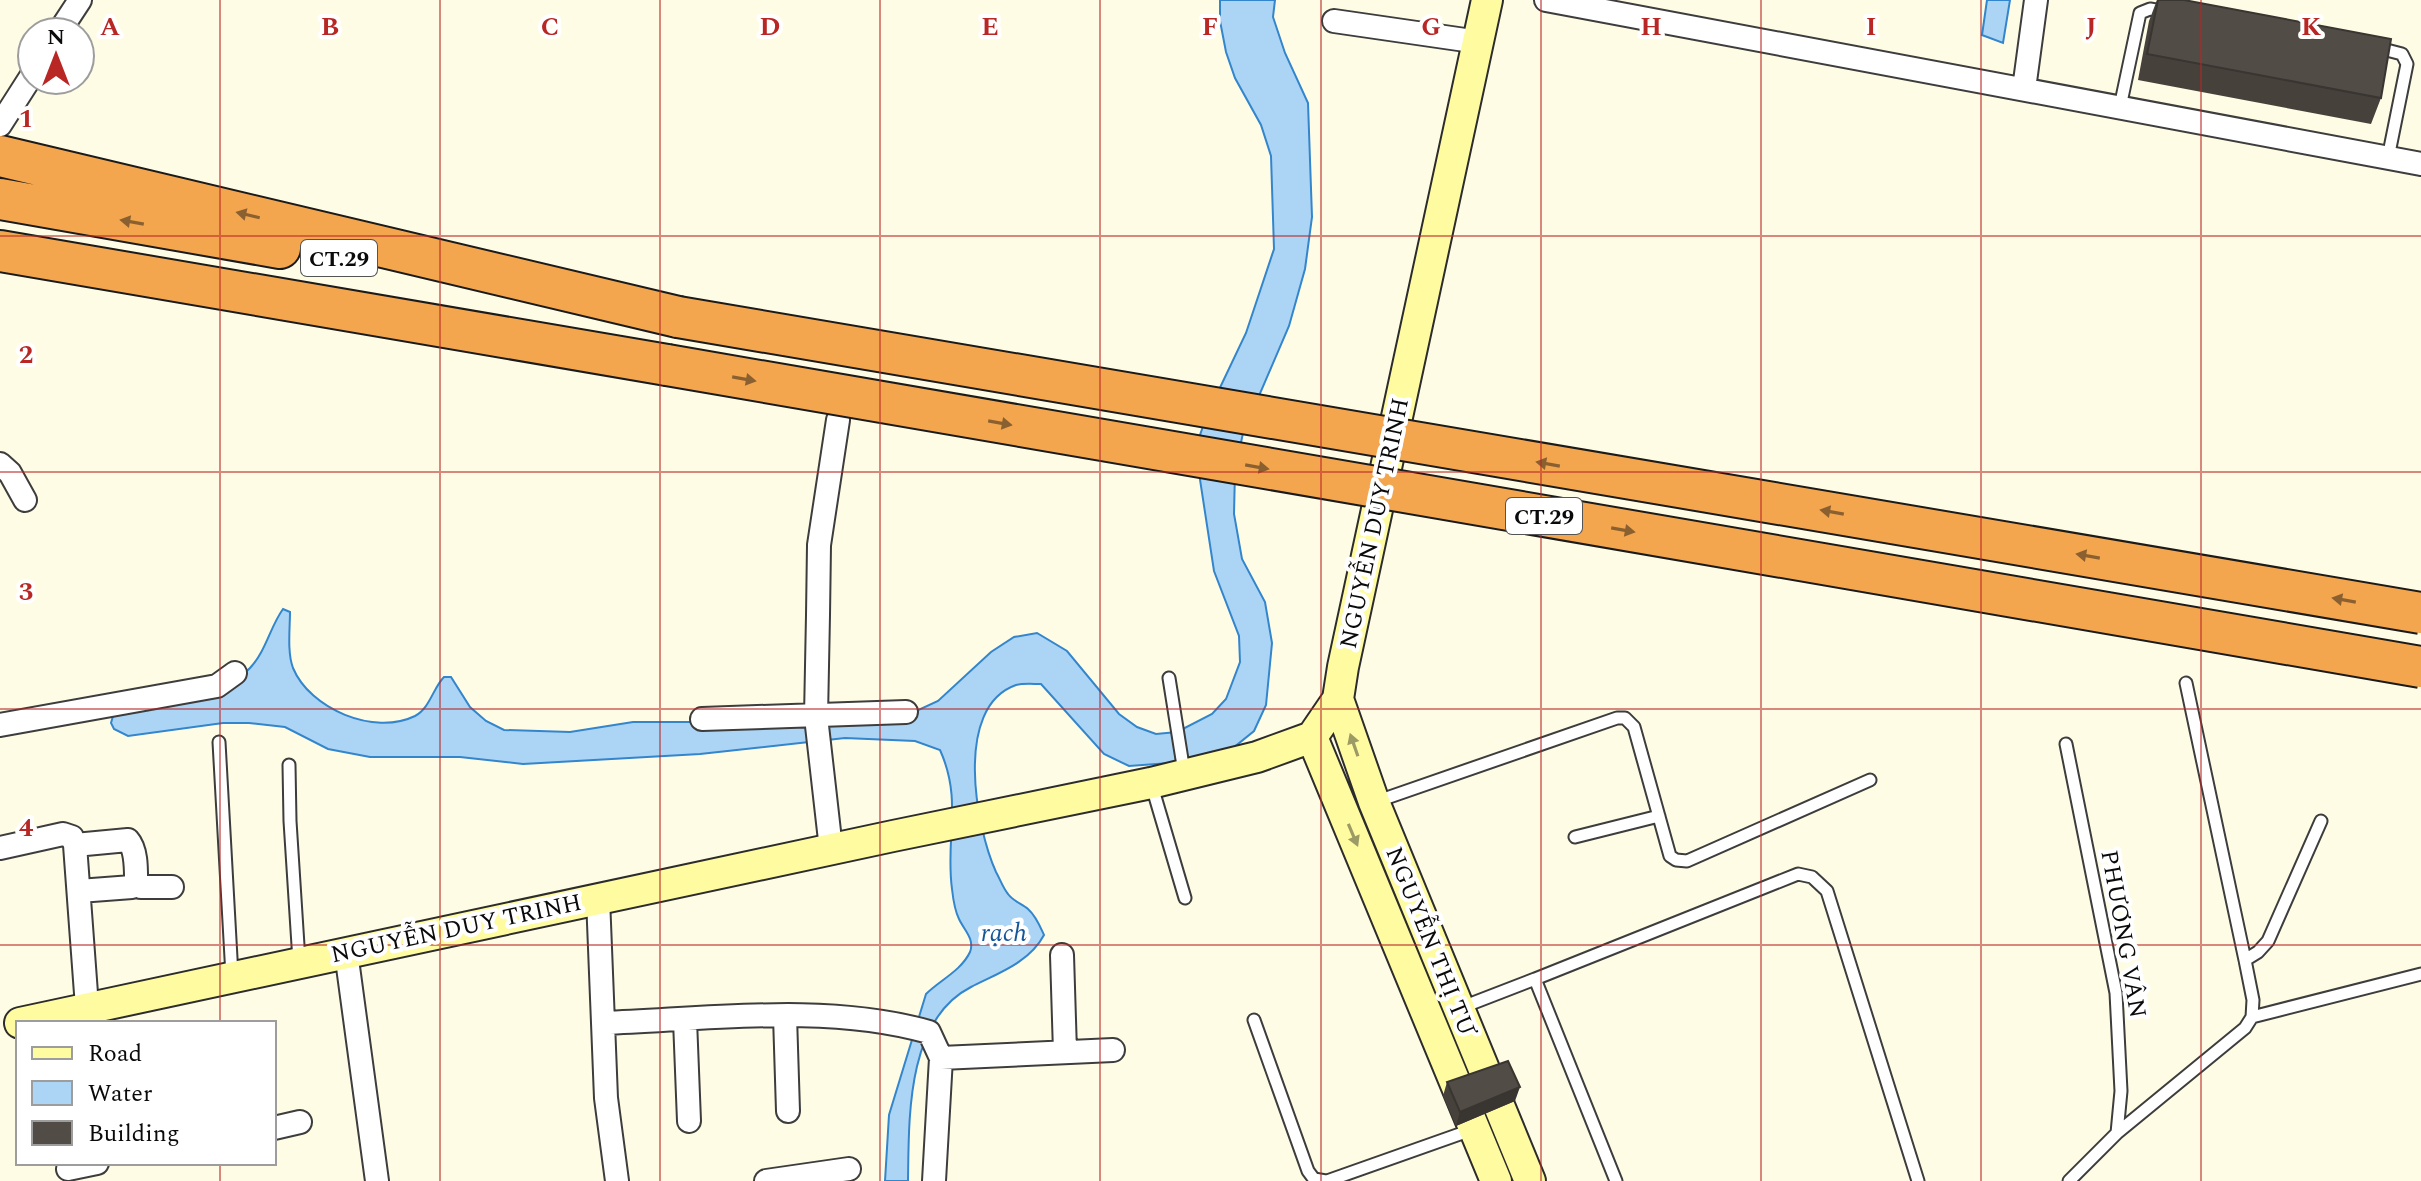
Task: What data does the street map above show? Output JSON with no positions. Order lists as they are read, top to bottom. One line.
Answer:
{"streets":{"highway":["CT.29"],"main road":["NGUYỄN DUY TRINH","NGUYỄN THỊ TƯ"],"lane":["PHƯƠNG VÂN"]},"crossings":[["NGUYỄN DUY TRINH","NGUYỄN THỊ TƯ"]],"water":["rạch"],"legend":["Road","Water","Building"],"north":"top","grid":{"columns":["A","B","C","D","E","F","G","H","I","J","K"],"rows":["1","2","3","4"]}}
